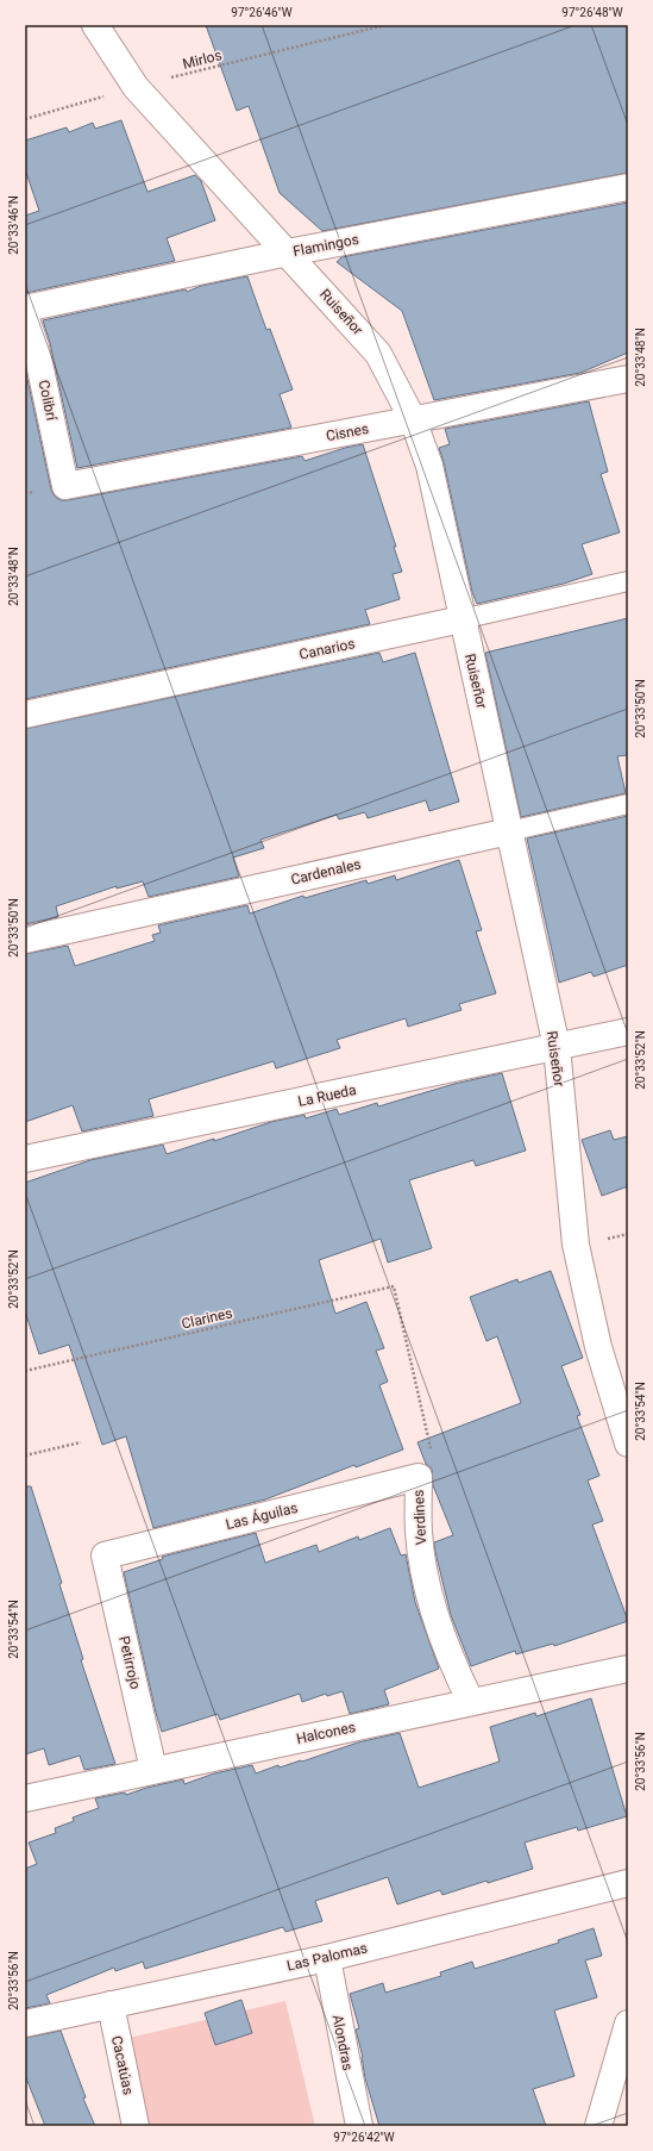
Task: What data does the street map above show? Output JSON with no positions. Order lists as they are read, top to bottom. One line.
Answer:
{"streets":{"street":["Flamingos","Ruiseñor","Colibrí","Cisnes","Canarios","Cardenales","La Rueda","Las Águilas","Verdines","Petirrojo","Halcones","Las Palomas","Alondras","Cacatúas"],"path":["Mirlos","Clarines"]},"crossings":[["Mirlos","Ruiseñor"],["Flamingos","Ruiseñor"],["Ruiseñor","Cisnes"],["Ruiseñor","Canarios"],["Ruiseñor","Cardenales"],["Ruiseñor","La Rueda"],["Colibrí","Cisnes"],["Clarines","Verdines"],["Las Águilas","Verdines"],["Las Águilas","Petirrojo"],["Verdines","Halcones"],["Petirrojo","Halcones"],["Las Palomas","Alondras"],["Las Palomas","Cacatúas"]],"coordinates":["97°26'46\"W","97°26'48\"W","20°33'46\"N","20°33'48\"N","20°33'50\"N","20°33'52\"N","20°33'54\"N","20°33'56\"N","97°26'42\"W"]}
